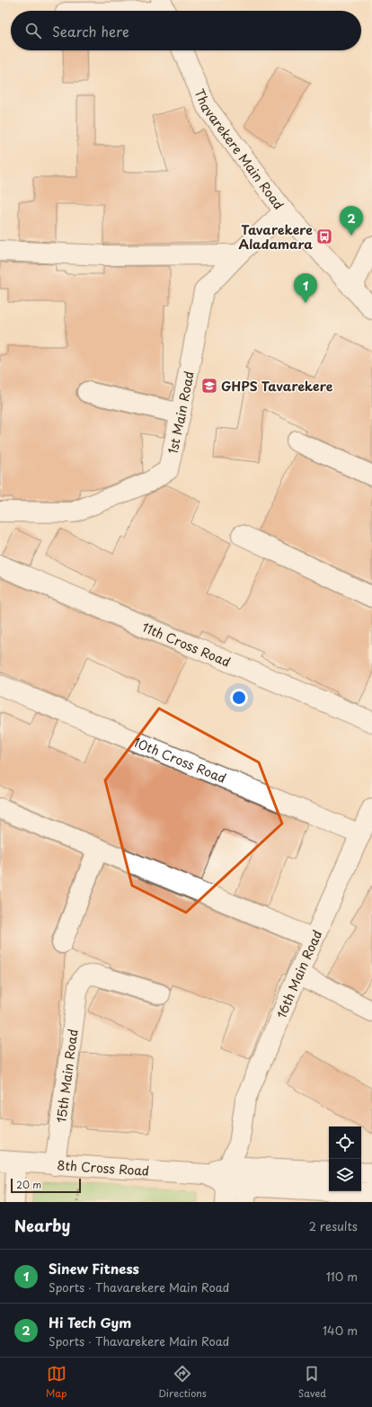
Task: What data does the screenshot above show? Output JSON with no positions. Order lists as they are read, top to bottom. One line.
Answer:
{"streets":{"street":["Thavarekere Main Road","1st Main Road","11th Cross Road","10th Cross Road","16th Main Road","15th Main Road","8th Cross Road"]},"crossings":[["Thavarekere Main Road","1st Main Road"],["10th Cross Road","16th Main Road"],["16th Main Road","8th Cross Road"],["15th Main Road","8th Cross Road"]],"places":{"bus stop":["Tavarekere Aladamara"],"school or university":["GHPS Tavarekere"]},"scale_bar":"20 m","page":{"search":"Search here","pins":["2","1"],"scale":"20 m","heading":["Nearby","2 results"],"list":[{"mark":"1","name":"Sinew Fitness","note":"Sports · Thavarekere Main Road","value":"110 m"},{"mark":"2","name":"Hi Tech Gym","note":"Sports · Thavarekere Main Road","value":"140 m"}],"nav":["Map","Directions","Saved"]}}
